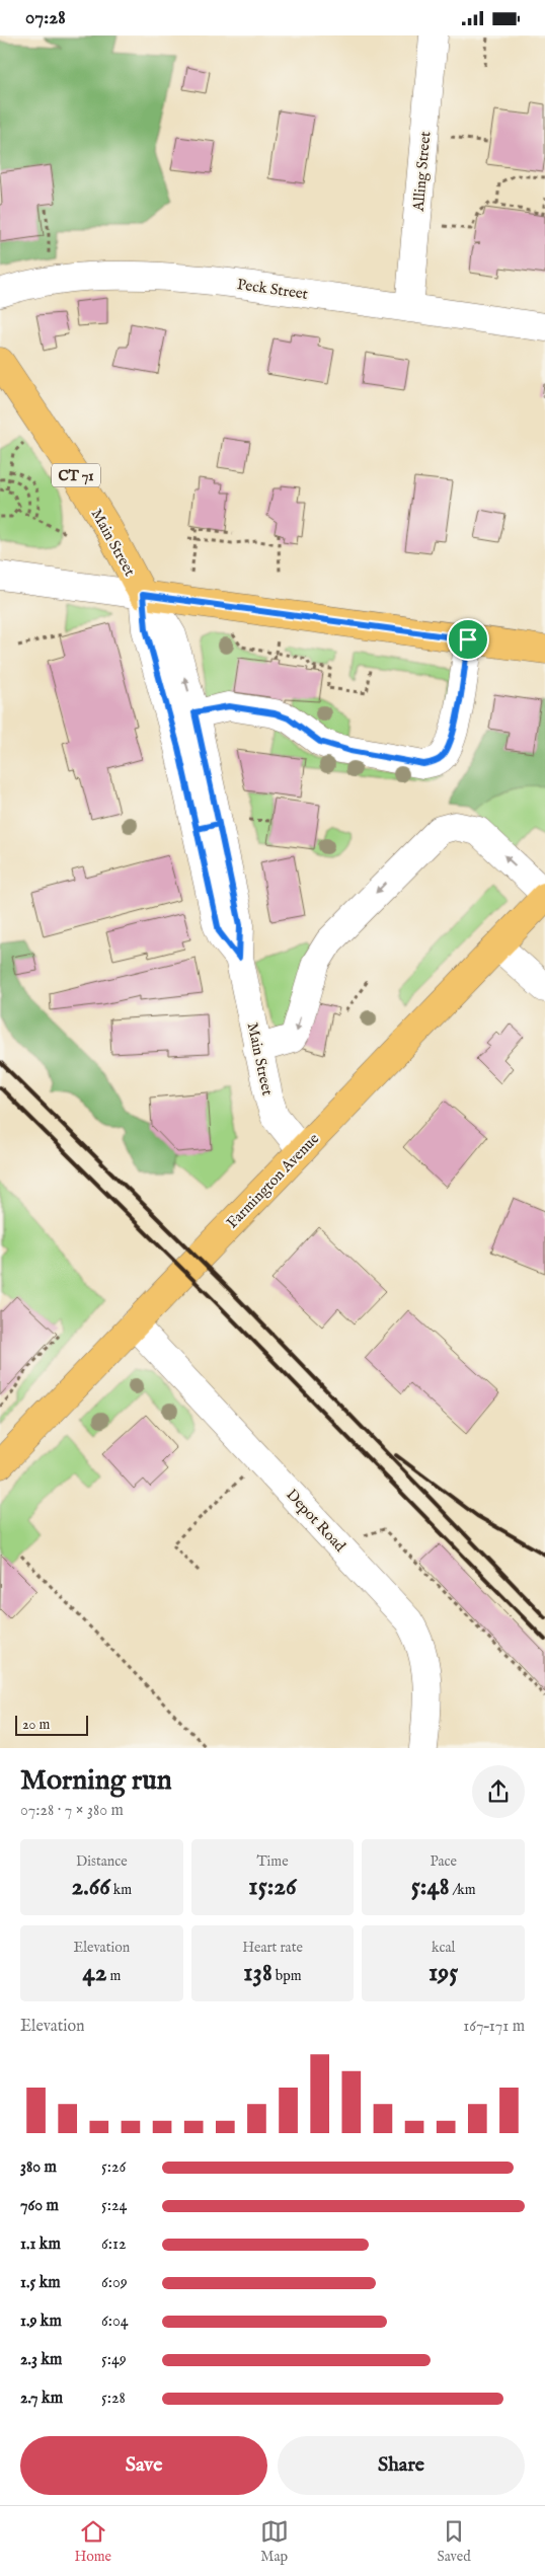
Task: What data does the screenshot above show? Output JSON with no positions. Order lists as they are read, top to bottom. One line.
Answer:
{"streets":{"main road":["CT 71","Main Street","Farmington Avenue"],"street":["Alling Street","Peck Street","Depot Road"]},"crossings":[["Alling Street","Peck Street"],["Main Street","Farmington Avenue"],["Farmington Avenue","Depot Road"]],"scale_bar":"20 m","page":{"status":"07:28","scale":"20 m","heading":["Morning run","07:28 · 7 × 380 m"],"stats":[["Distance","2.66 km"],["Time","15:26"],["Pace","5:48 /km"],["Elevation","42 m"],["Heart rate","138 bpm"],["kcal","195"]],"chart":["Elevation","167–171 m"],"list":[{"name":"380 m","note":"5:26"},{"name":"760 m","note":"5:24"},{"name":"1.1 km","note":"6:12"},{"name":"1.5 km","note":"6:09"},{"name":"1.9 km","note":"6:04"},{"name":"2.3 km","note":"5:49"},{"name":"2.7 km","note":"5:28"}],"buttons":["Save","Share"],"tabs":["Home","Map","Saved"]}}
